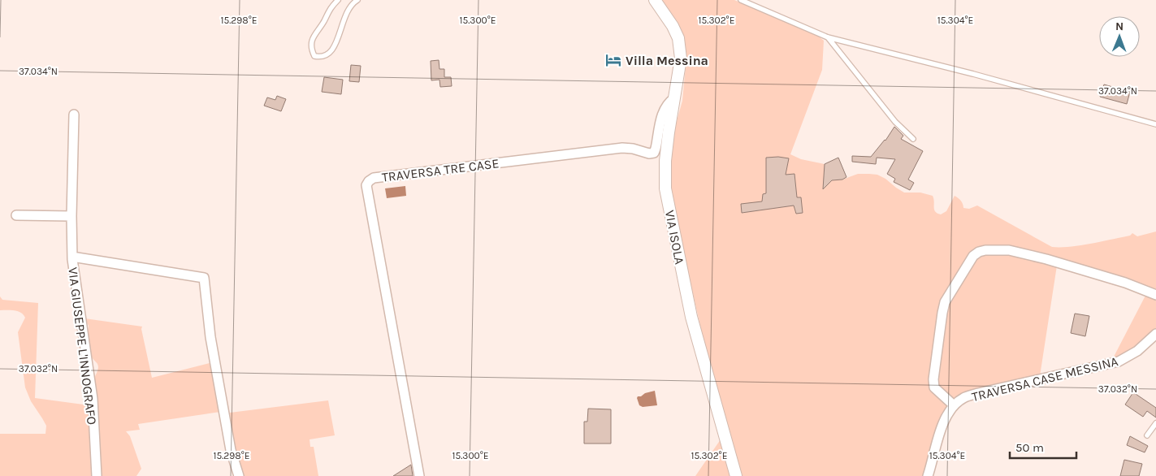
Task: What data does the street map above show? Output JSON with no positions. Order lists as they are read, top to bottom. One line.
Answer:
{"streets":{"street":["TRAVERSA TRE CASE","VIA ISOLA","VIA GIUSEPPE L'INNOGRAFO","TRAVERSA CASE MESSINA"]},"crossings":[["TRAVERSA TRE CASE","VIA ISOLA"]],"places":{"hotel":["Villa Messina"]},"scale_bar":"50 m","north":"top","coordinates":["15.298°E","15.300°E","15.302°E","15.304°E","37.034°N","37.032°N"]}
